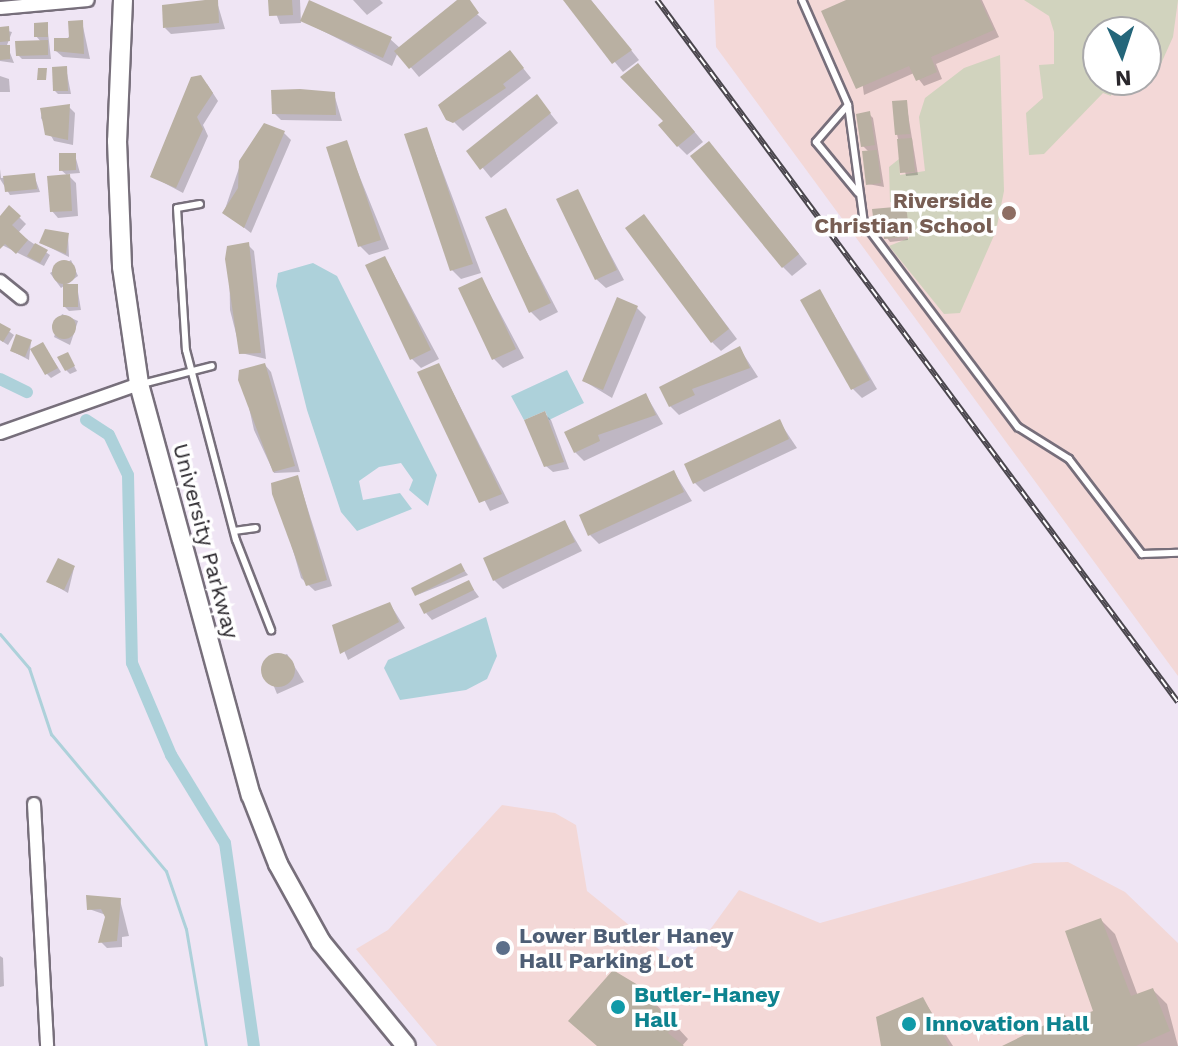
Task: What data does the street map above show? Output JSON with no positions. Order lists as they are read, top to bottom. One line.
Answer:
{"streets":{"main road":["University Parkway"]},"places":["Riverside Christian School","Lower Butler Haney Hall Parking Lot","Butler-Haney Hall","Innovation Hall"],"north":"bottom"}
